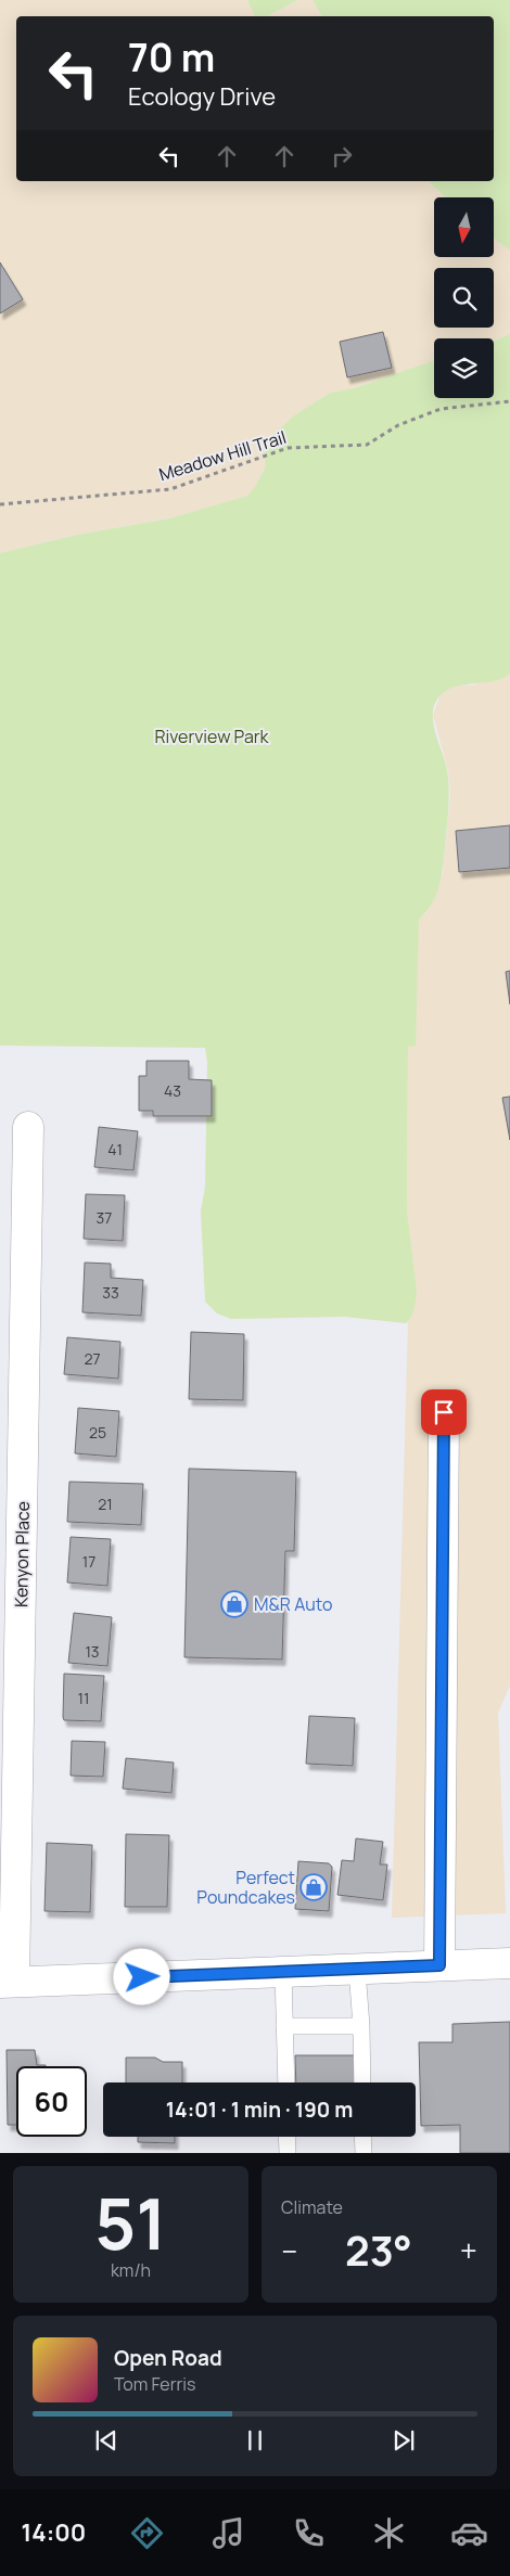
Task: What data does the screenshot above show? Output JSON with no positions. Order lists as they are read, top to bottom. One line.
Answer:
{"streets":{"street":["Kenyon Place"],"path":["Meadow Hill Trail"]},"parks":["Riverview Park"],"places":{"shop":["M&R Auto","Perfect Poundcakes"]},"house_numbers":["43","41","37","33","27","25","21","17","13","11"],"north":"bottom","page":{"turn":["70 m","Ecology Drive"],"limit":"60","trip":"14:01 · 1 min · 190 m","tile":[["51","km/h"],"Climate"],"heat":["−","23°","+"],"song":["Open Road","Tom Ferris"],"tabs":"14:00"}}
